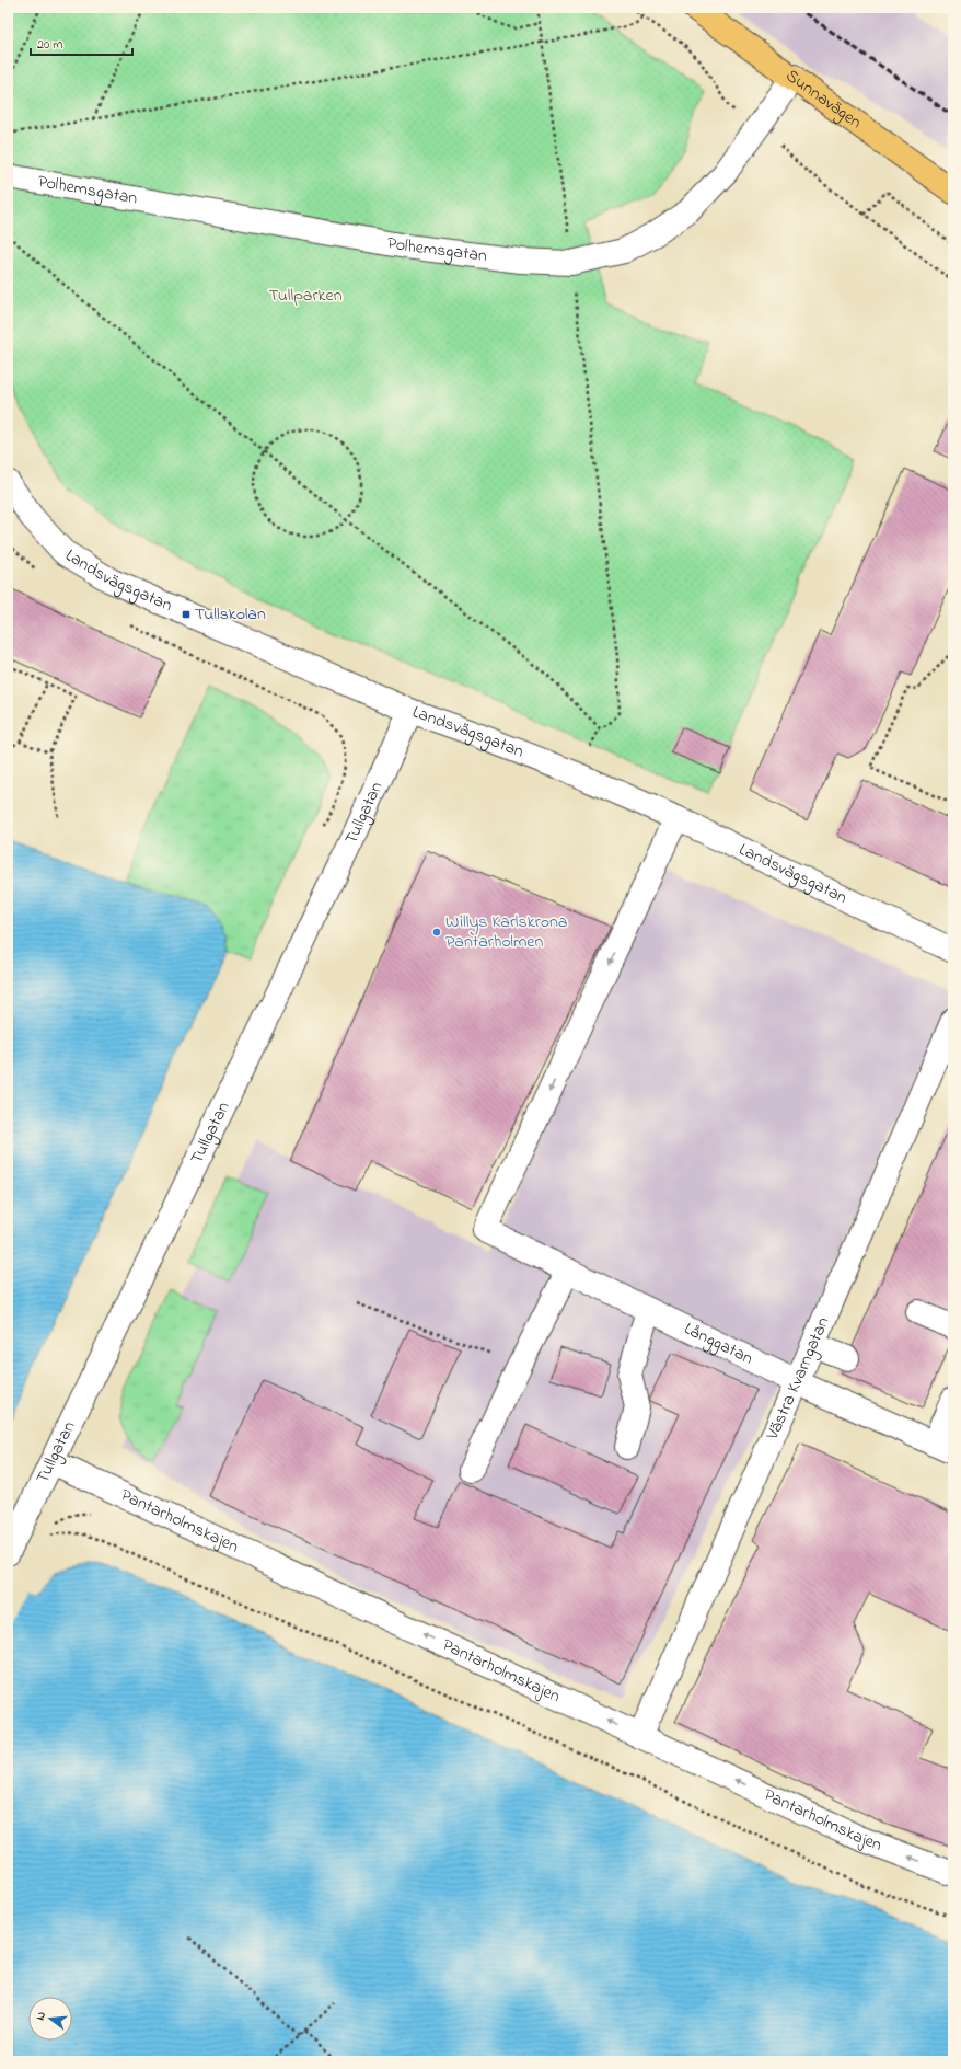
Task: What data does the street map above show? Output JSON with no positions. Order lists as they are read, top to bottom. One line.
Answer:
{"streets":{"main road":["Sunnavägen"],"street":["Polhemsgatan","Landsvägsgatan","Tullgatan","Långgatan","Västra Kvarngatan","Pantarholmskajen"]},"crossings":[["Sunnavägen","Polhemsgatan"],["Landsvägsgatan","Tullgatan"],["Landsvägsgatan","Långgatan"],["Tullgatan","Pantarholmskajen"],["Långgatan","Västra Kvarngatan"],["Västra Kvarngatan","Pantarholmskajen"]],"one_way":["Pantarholmskajen"],"parks":["Tullparken"],"places":{"transit":["Tullskolan"],"other":["Willys Karlskrona Pantarholmen"]},"scale_bar":"20 m","north":"left"}
